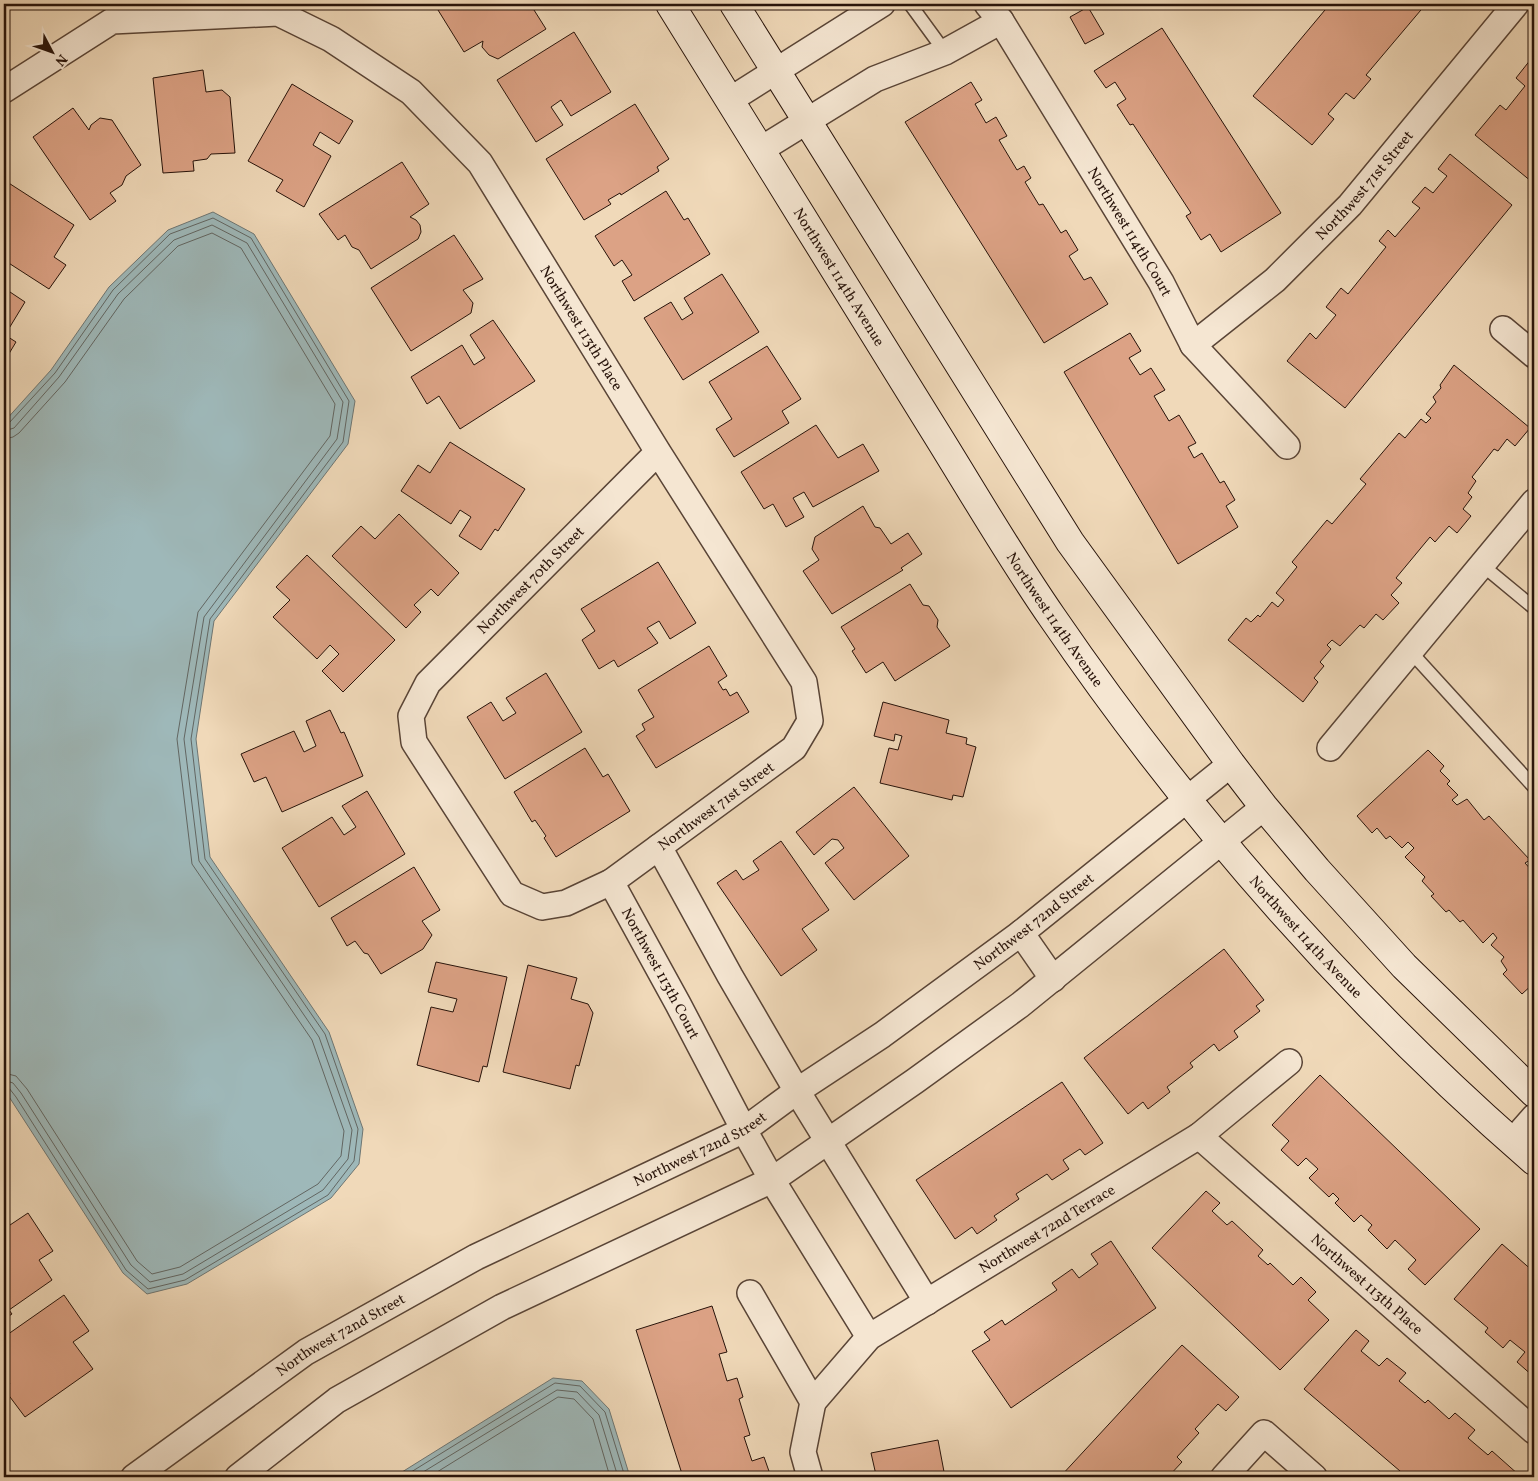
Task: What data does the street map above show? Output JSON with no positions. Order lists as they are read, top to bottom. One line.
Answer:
{"streets":{"street":["Northwest 71st Street","Northwest 114th Court","Northwest 114th Avenue","Northwest 113th Place","Northwest 70th Street","Northwest 72nd Street","Northwest 113th Court","Northwest 72nd Terrace"]},"crossings":[["Northwest 71st Street","Northwest 114th Court"],["Northwest 71st Street","Northwest 113th Place"],["Northwest 71st Street","Northwest 70th Street"],["Northwest 71st Street","Northwest 113th Court"],["Northwest 114th Avenue","Northwest 72nd Street"],["Northwest 113th Place","Northwest 70th Street"],["Northwest 113th Place","Northwest 72nd Terrace"],["Northwest 70th Street","Northwest 113th Court"],["Northwest 72nd Street","Northwest 113th Court"],["Northwest 113th Court","Northwest 72nd Terrace"]],"north":"bottom right"}
